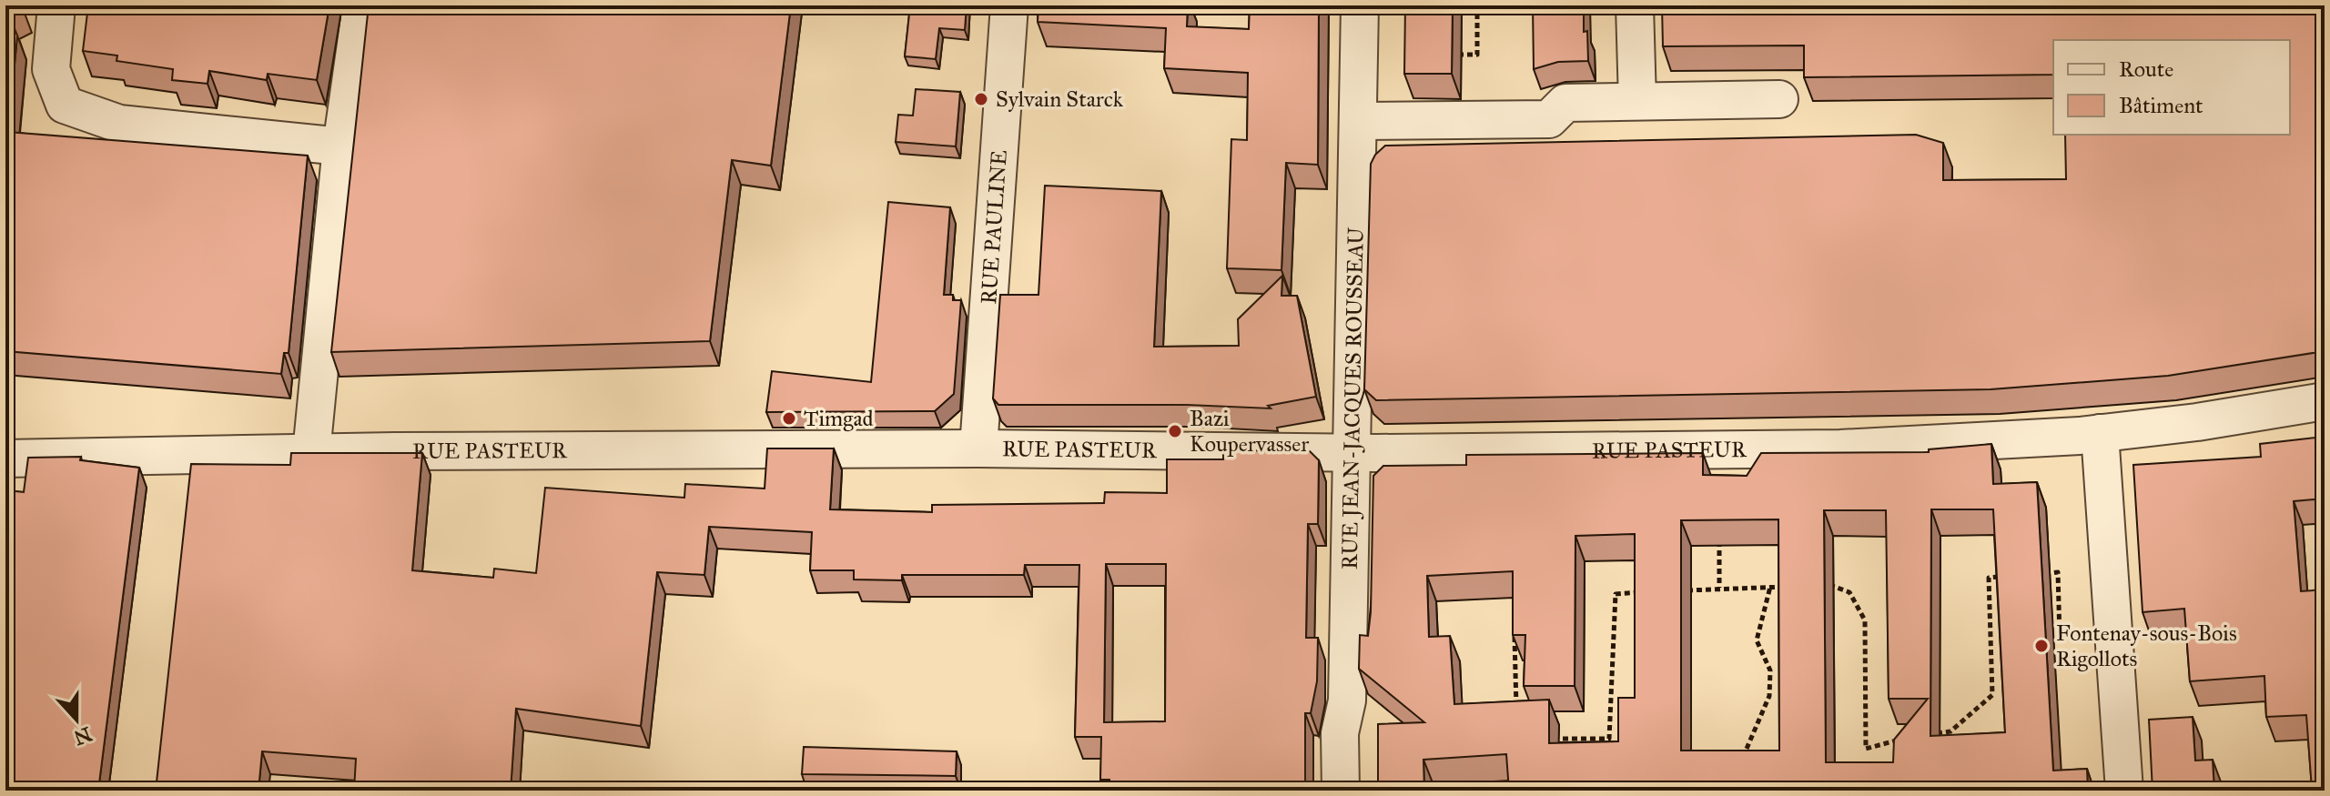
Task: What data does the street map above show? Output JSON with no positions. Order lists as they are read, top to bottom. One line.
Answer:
{"streets":{"street":["RUE PAULINE","RUE JEAN-JACQUES ROUSSEAU","RUE PASTEUR"]},"crossings":[["RUE PAULINE","RUE PASTEUR"],["RUE JEAN-JACQUES ROUSSEAU","RUE PASTEUR"]],"places":["Sylvain Starck","Timgad","Bazi Koupervasser","Fontenay-sous-Bois Rigollots"],"legend":["Route","Bâtiment"],"north":"bottom"}
